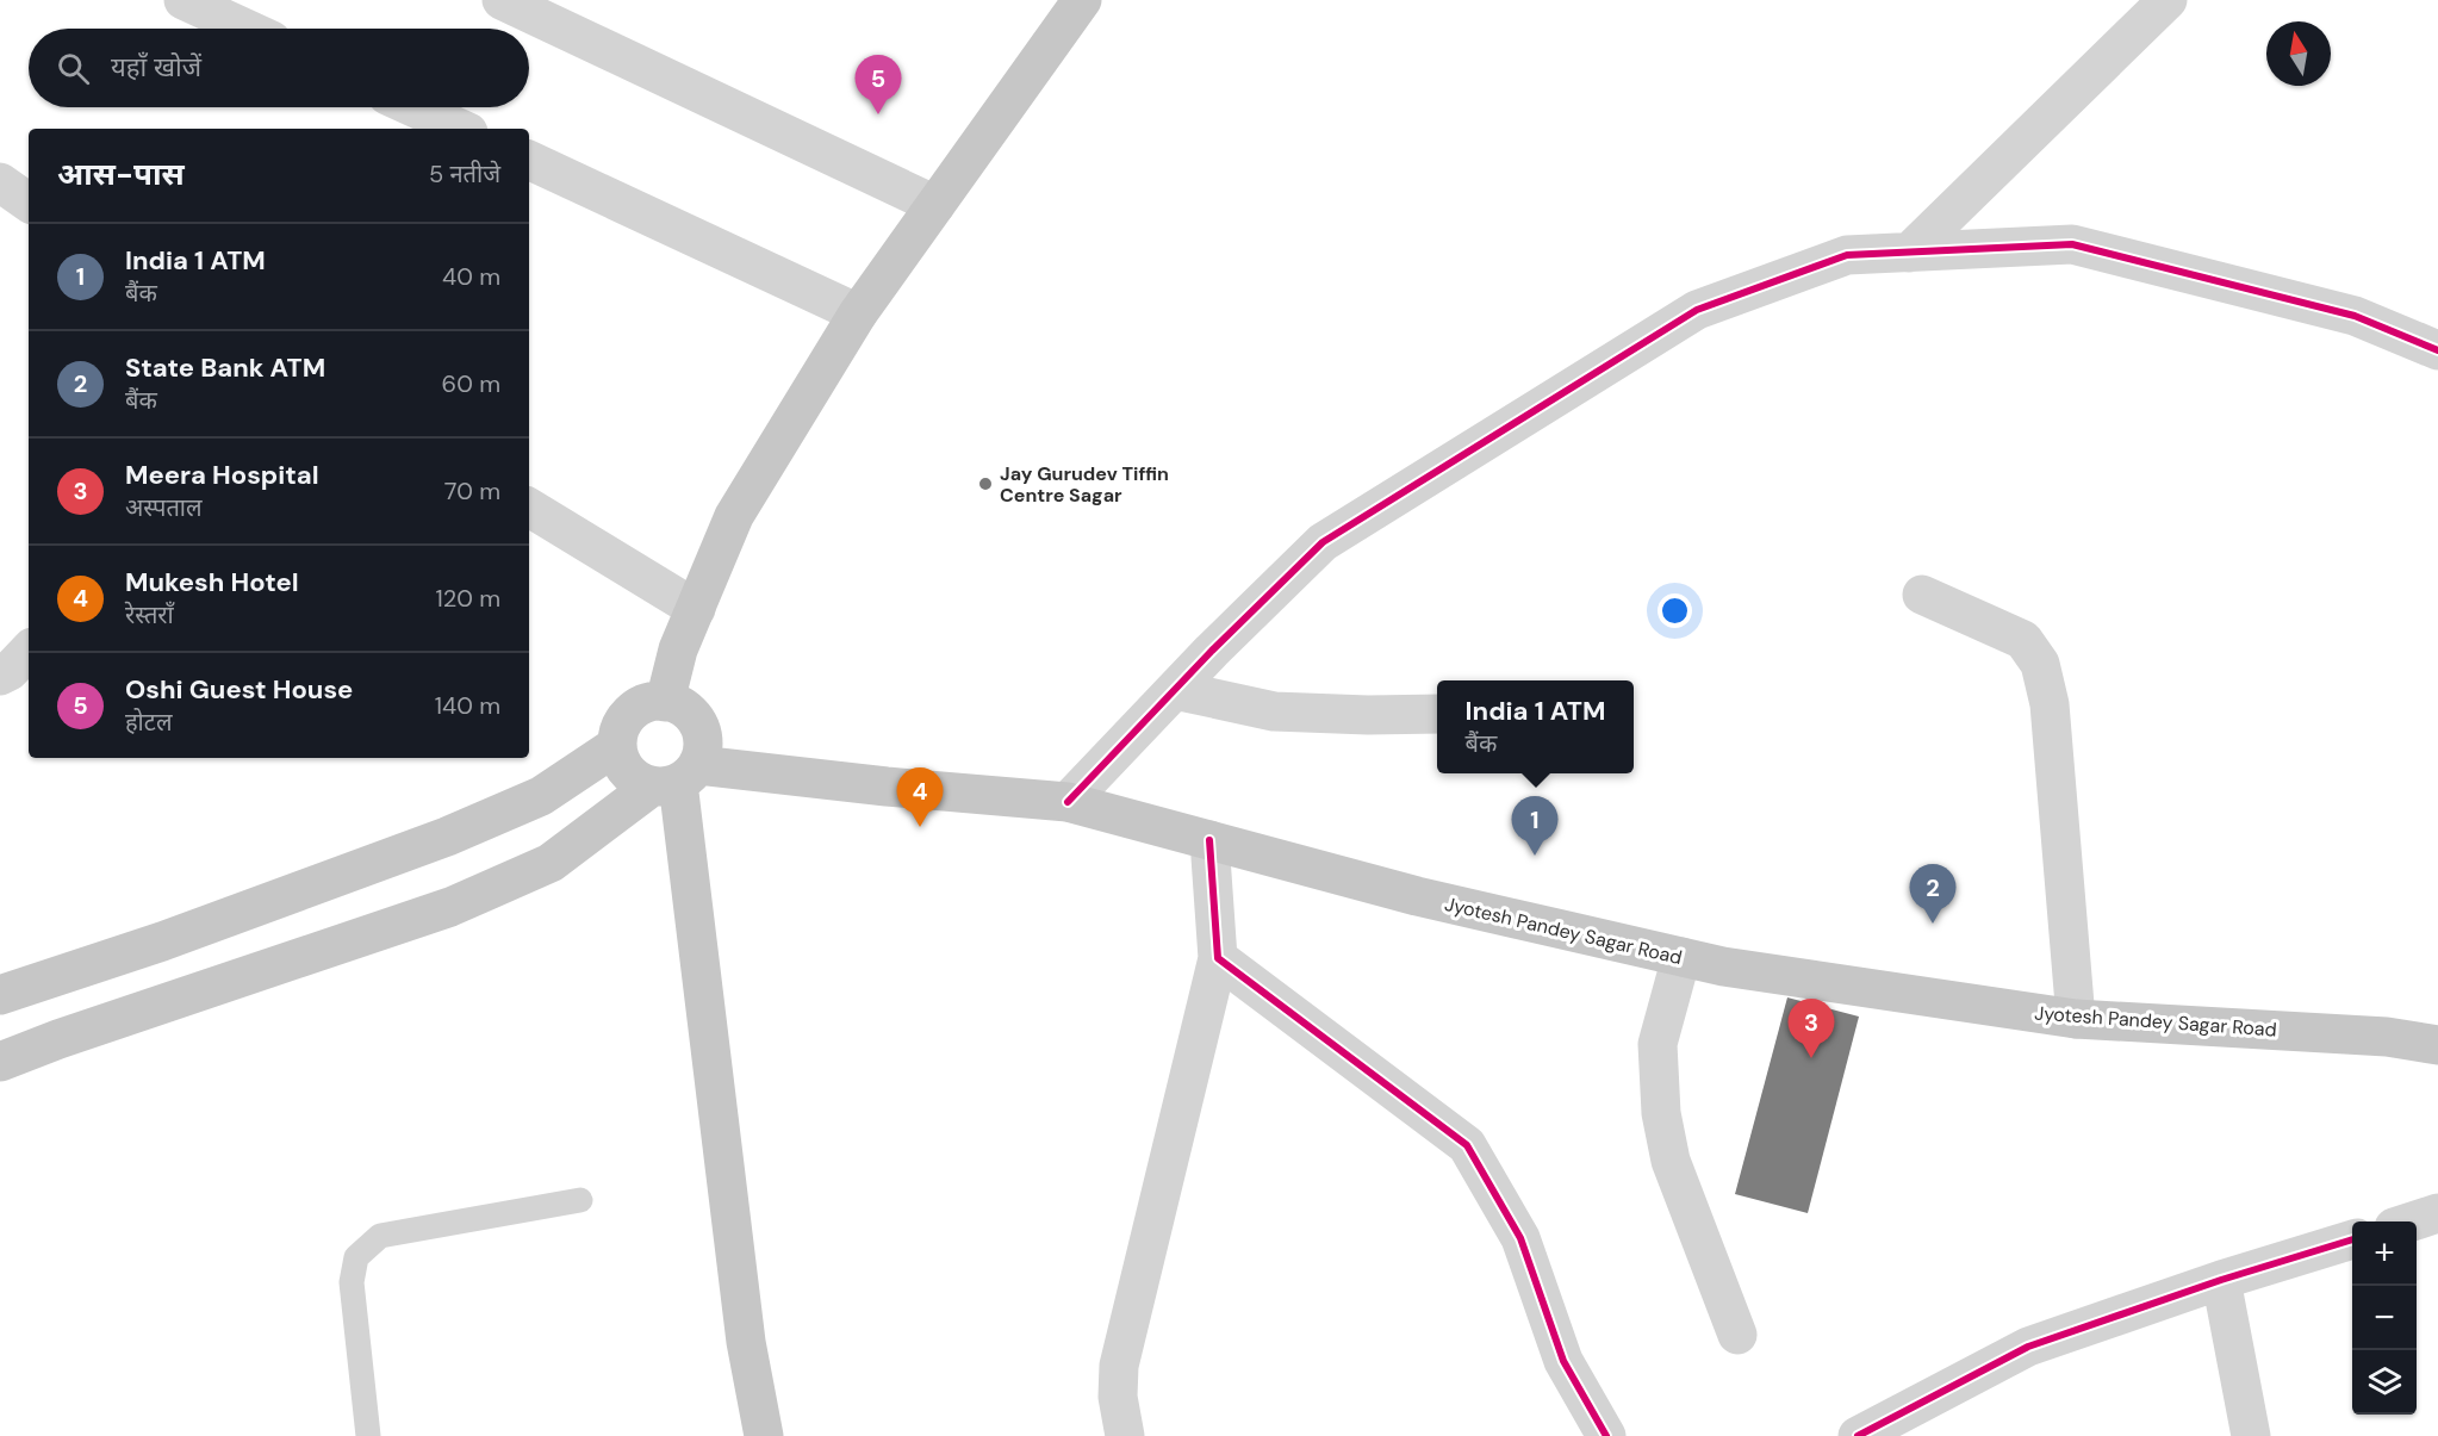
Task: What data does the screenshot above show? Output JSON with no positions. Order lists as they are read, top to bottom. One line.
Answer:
{"streets":{"main road":["Jyotesh Pandey Sagar Road"]},"places":["Jay Gurudev Tiffin Centre Sagar"],"north":"top","page":{"search":"यहाँ खोजें","pins":["5","4","1","2","3"],"heading":["आस-पास","5 नतीजे"],"list":[{"mark":"1","name":"India 1 ATM","note":"बैंक","value":"40 m"},{"mark":"2","name":"State Bank ATM","note":"बैंक","value":"60 m"},{"mark":"3","name":"Meera Hospital","note":"अस्पताल","value":"70 m"},{"mark":"4","name":"Mukesh Hotel","note":"रेस्तराँ","value":"120 m"},{"mark":"5","name":"Oshi Guest House","note":"होटल","value":"140 m"}],"popup":["India 1 ATM","बैंक"],"map_buttons":["+","−"]}}
